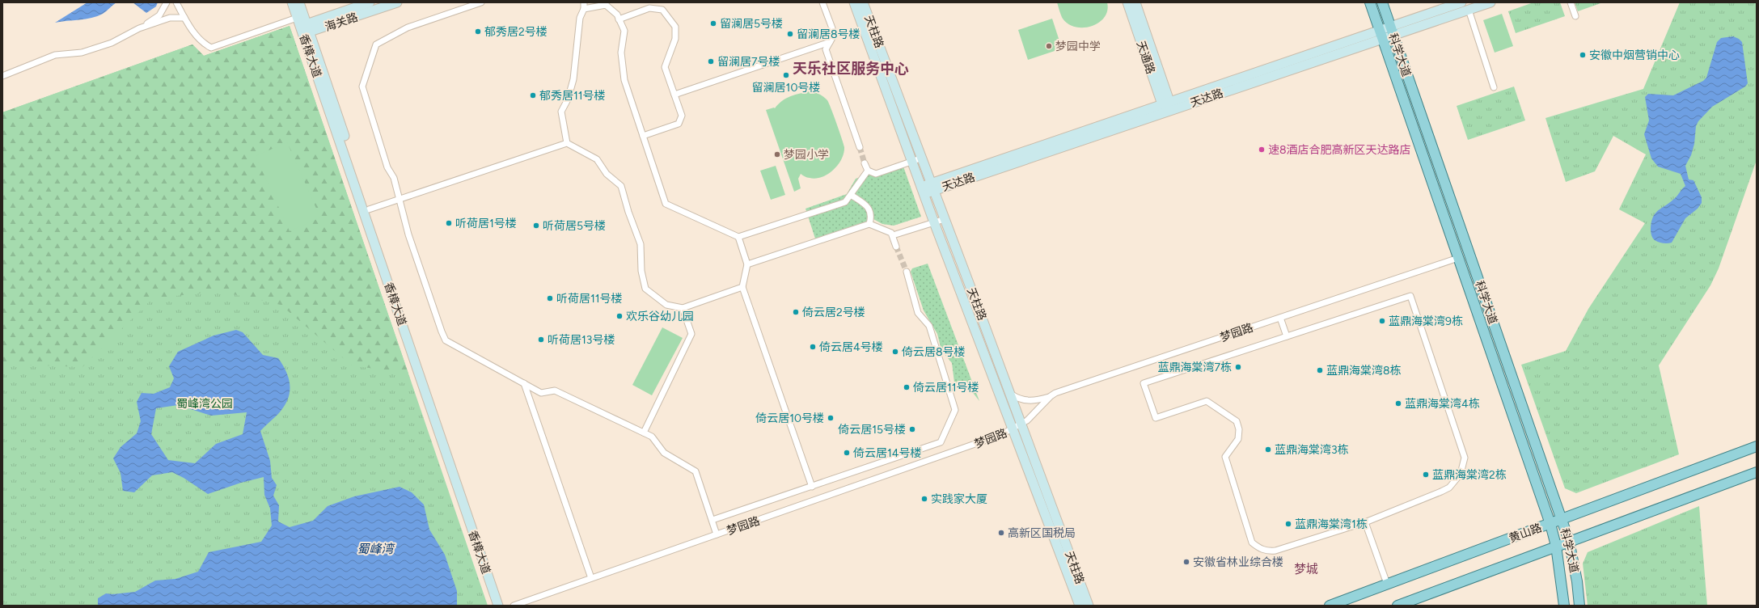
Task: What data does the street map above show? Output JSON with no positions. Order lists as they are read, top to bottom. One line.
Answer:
{"streets":{"main road":["科学大道","黄山路"],"street":["海关路","天柱路","香樟大道","天通路","天达路","梦园路"]},"crossings":[["海关路","香樟大道"],["天柱路","天达路"],["天柱路","梦园路"],["科学大道","天达路"],["科学大道","梦园路"],["科学大道","黄山路"],["天通路","天达路"]],"districts":["天乐社区服务中心","梦城"],"water":["蜀峰湾"],"parks":["蜀峰湾公园"],"places":["留澜居5号楼","郁秀居2号楼","留澜居8号楼","梦园中学","安徽中烟营销中心","留澜居7号楼","留澜居10号楼","郁秀居11号楼","速8酒店合肥高新区天达路店","梦园小学","听荷居1号楼","听荷居5号楼","听荷居11号楼","倚云居2号楼","欢乐谷幼儿园","蓝鼎海棠湾9栋","听荷居13号楼","倚云居4号楼","倚云居8号楼","蓝鼎海棠湾7栋","蓝鼎海棠湾8栋","倚云居11号楼","蓝鼎海棠湾4栋","倚云居10号楼","倚云居15号楼","蓝鼎海棠湾3栋","倚云居14号楼","蓝鼎海棠湾2栋","实践家大厦","蓝鼎海棠湾1栋","高新区国税局","安徽省林业综合楼"]}
